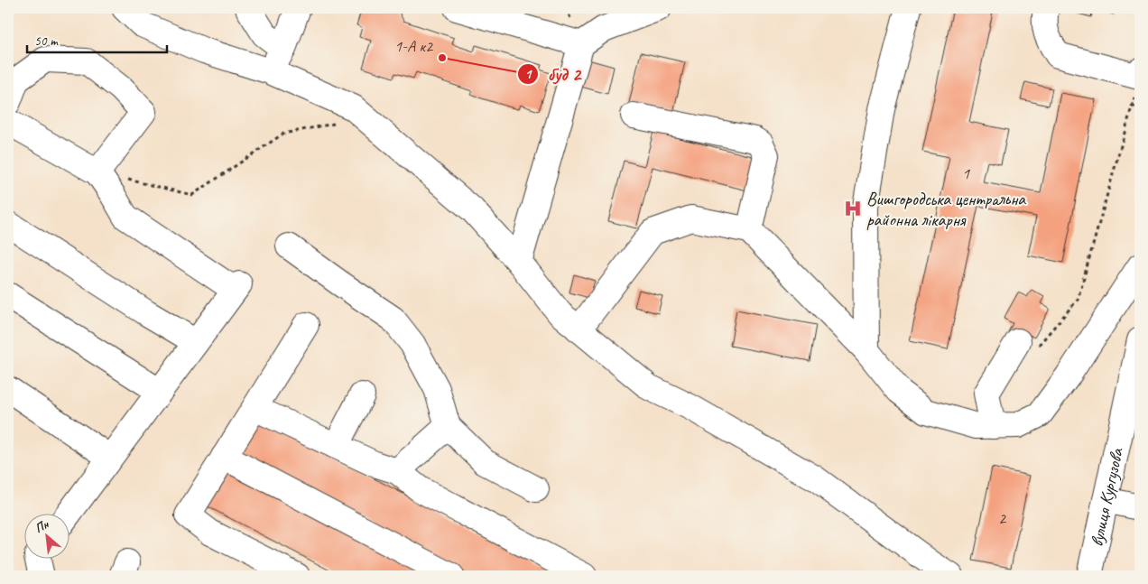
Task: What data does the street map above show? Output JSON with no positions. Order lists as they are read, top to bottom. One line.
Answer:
{"streets":{"street":["вулиця Кургузова"]},"places":{"other":["буд 2"],"hospital":["Вишгородська центральна районна лікарня"]},"house_numbers":["1-А к2","1","2"],"scale_bar":"50 m","north":"top left"}
